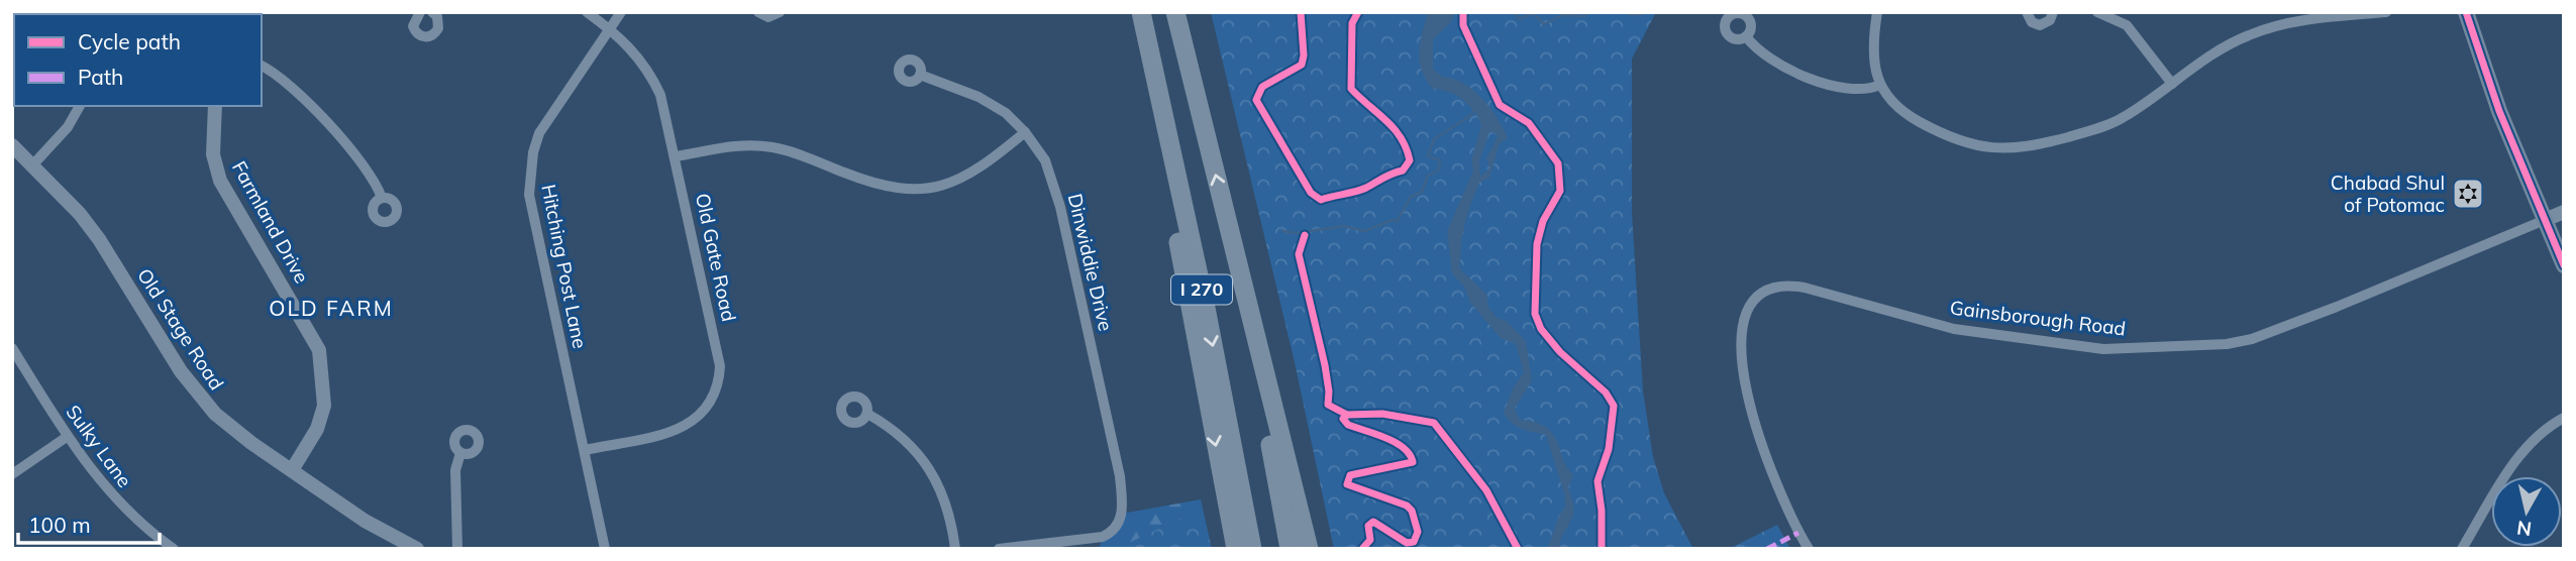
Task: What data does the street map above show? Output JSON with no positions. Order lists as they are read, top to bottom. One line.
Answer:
{"streets":{"highway":["I 270"],"street":["Farmland Drive","Old Gate Road","Dinwiddie Drive","Hitching Post Lane","Gainsborough Road","Old Stage Road","Sulky Lane"]},"crossings":[["Farmland Drive","Old Stage Road"],["Old Gate Road","Hitching Post Lane"]],"districts":["OLD FARM"],"places":{"synagogue":["Chabad Shul of Potomac"]},"legend":["Cycle path","Path"],"scale_bar":"100 m","north":"bottom"}
